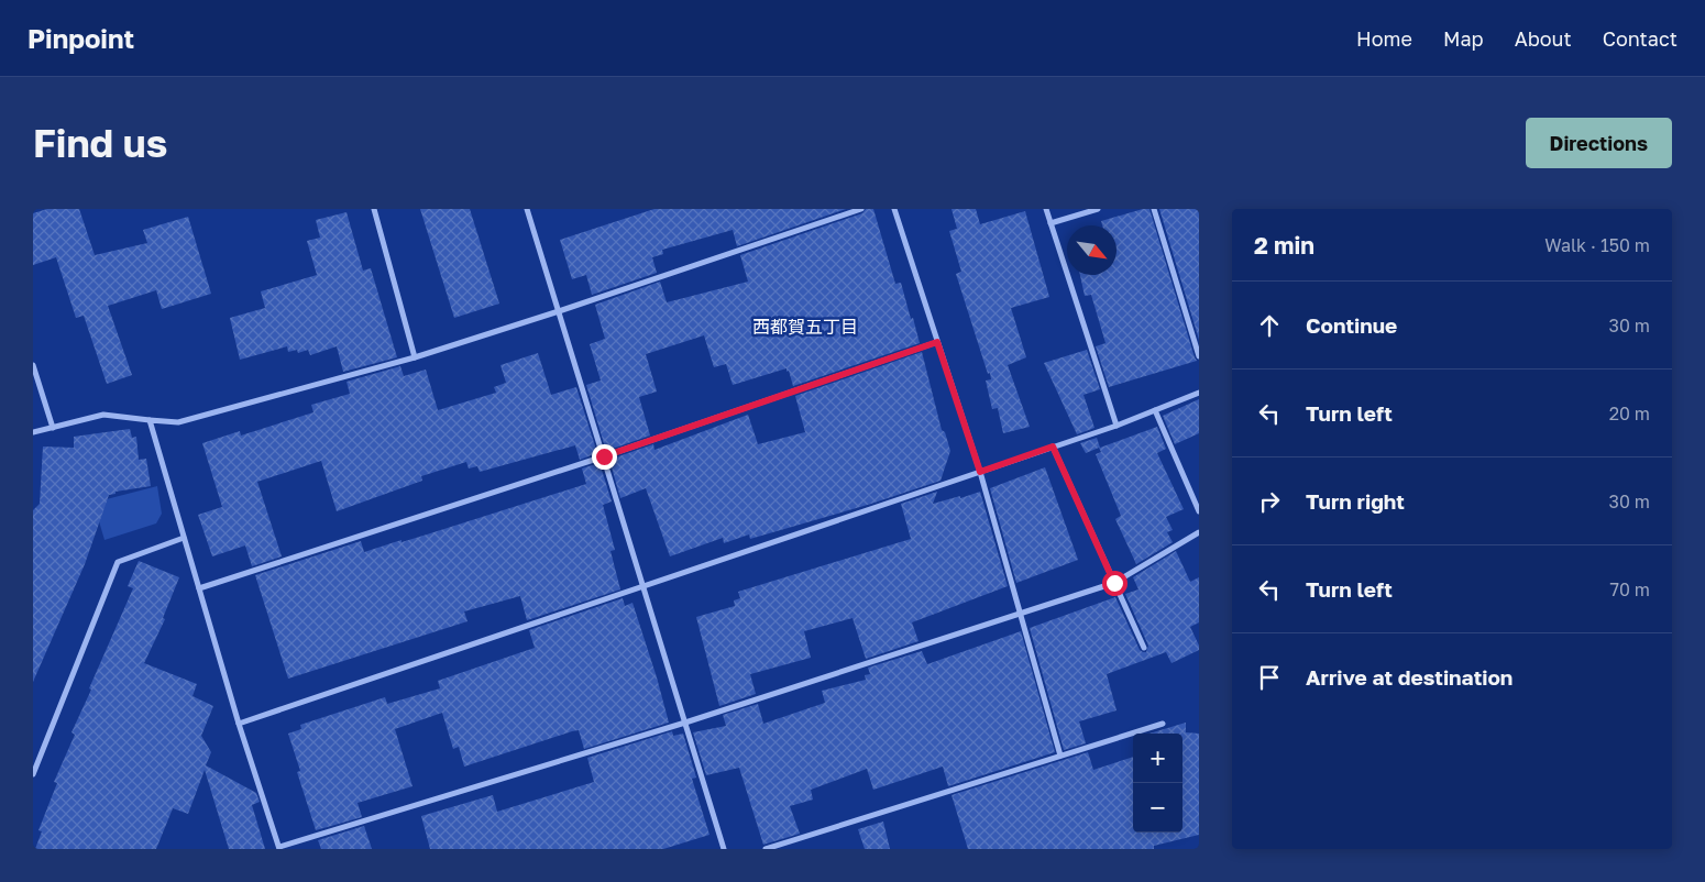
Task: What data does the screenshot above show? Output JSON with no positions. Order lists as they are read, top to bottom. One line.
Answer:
{"districts":["西都賀五丁目"],"north":"bottom right","page":{"header":"Pinpoint","nav":["Home","Map","About","Contact"],"buttons":"Directions","title":"Find us","heading":["2 min","Walk · 150 m"],"list":[["Continue","30 m"],["Turn left","20 m"],["Turn right","30 m"],["Turn left","70 m"],"Arrive at destination"],"map_buttons":["+","−"]}}
